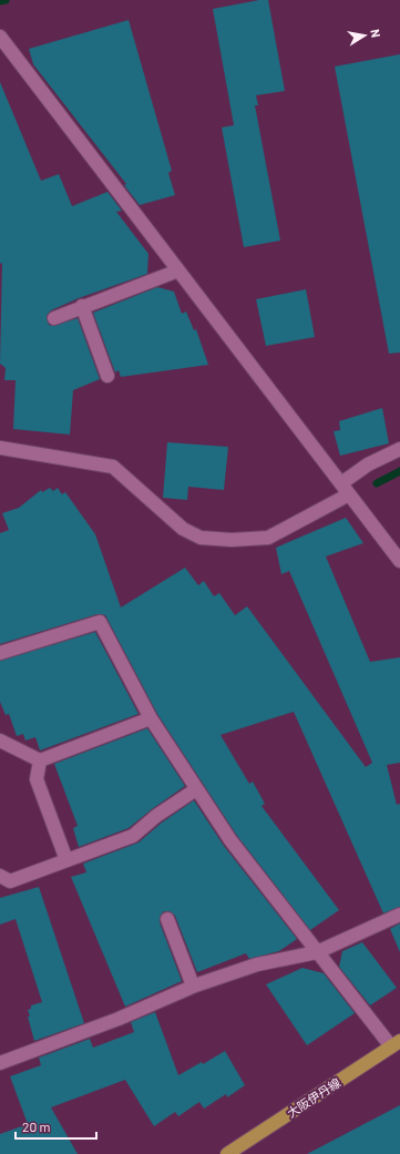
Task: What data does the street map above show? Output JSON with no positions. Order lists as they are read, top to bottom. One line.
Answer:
{"streets":{"main road":["大阪伊丹線"]},"scale_bar":"20 m","north":"right"}
